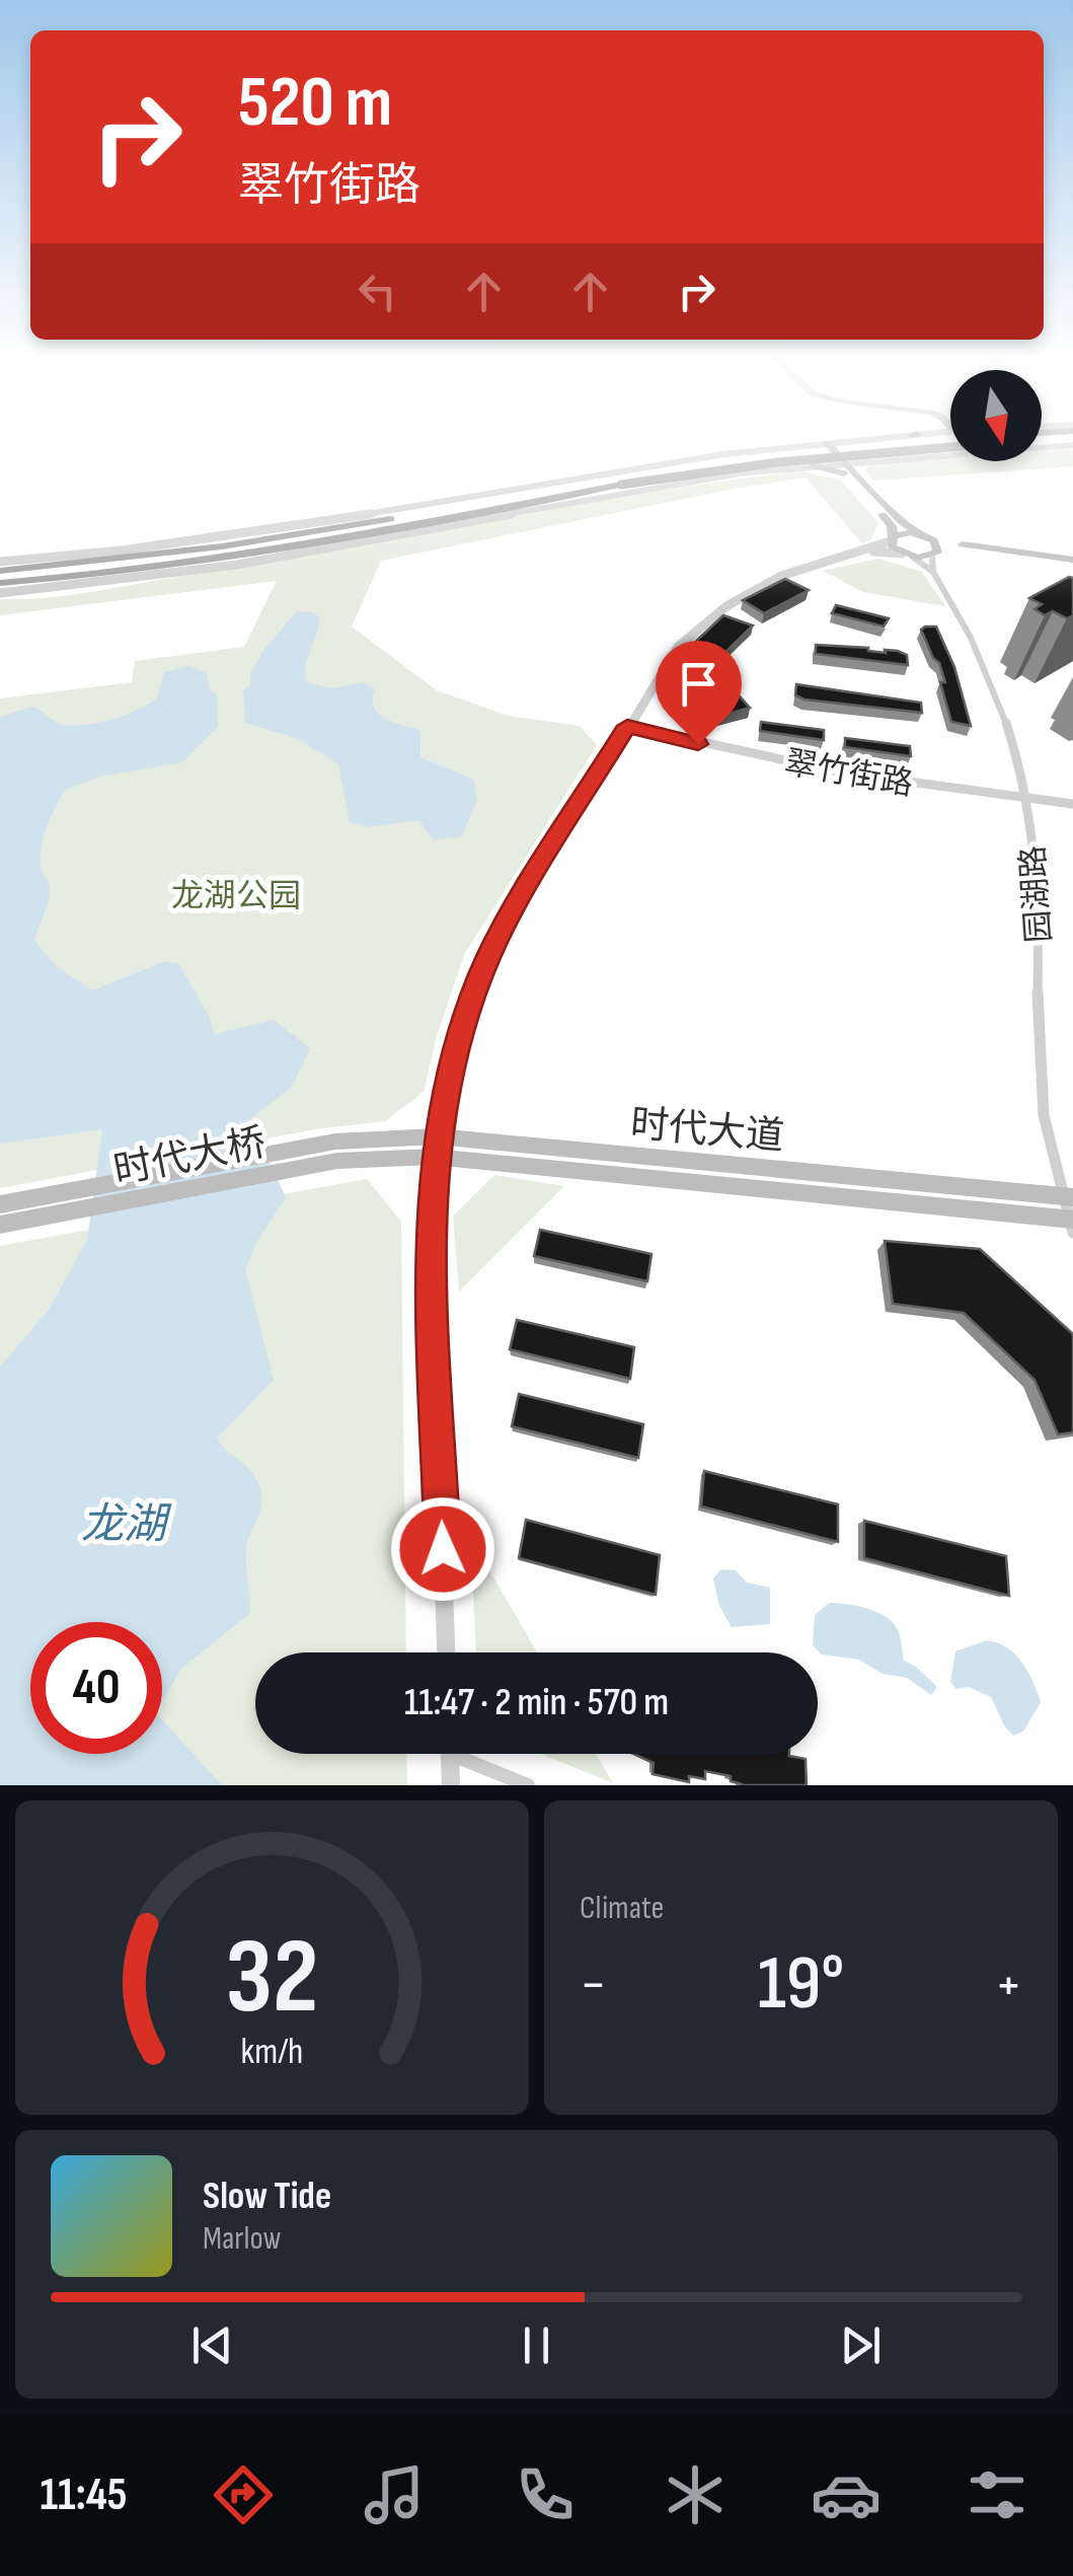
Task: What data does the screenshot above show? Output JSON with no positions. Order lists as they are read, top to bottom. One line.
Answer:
{"streets":{"main road":["时代大道","时代大桥"],"street":["翠竹街路","园湖路"]},"crossings":[["翠竹街路","园湖路"],["园湖路","时代大道"],["时代大道","时代大桥"]],"water":["龙湖"],"parks":["龙湖公园"],"north":"bottom","page":{"turn":["520 m","翠竹街路"],"limit":"40","trip":"11:47 · 2 min · 570 m","tile":"Climate","heat":["−","19°","+"],"song":["Slow Tide","Marlow"],"tabs":"11:45","gauge":["32","km/h"]}}
